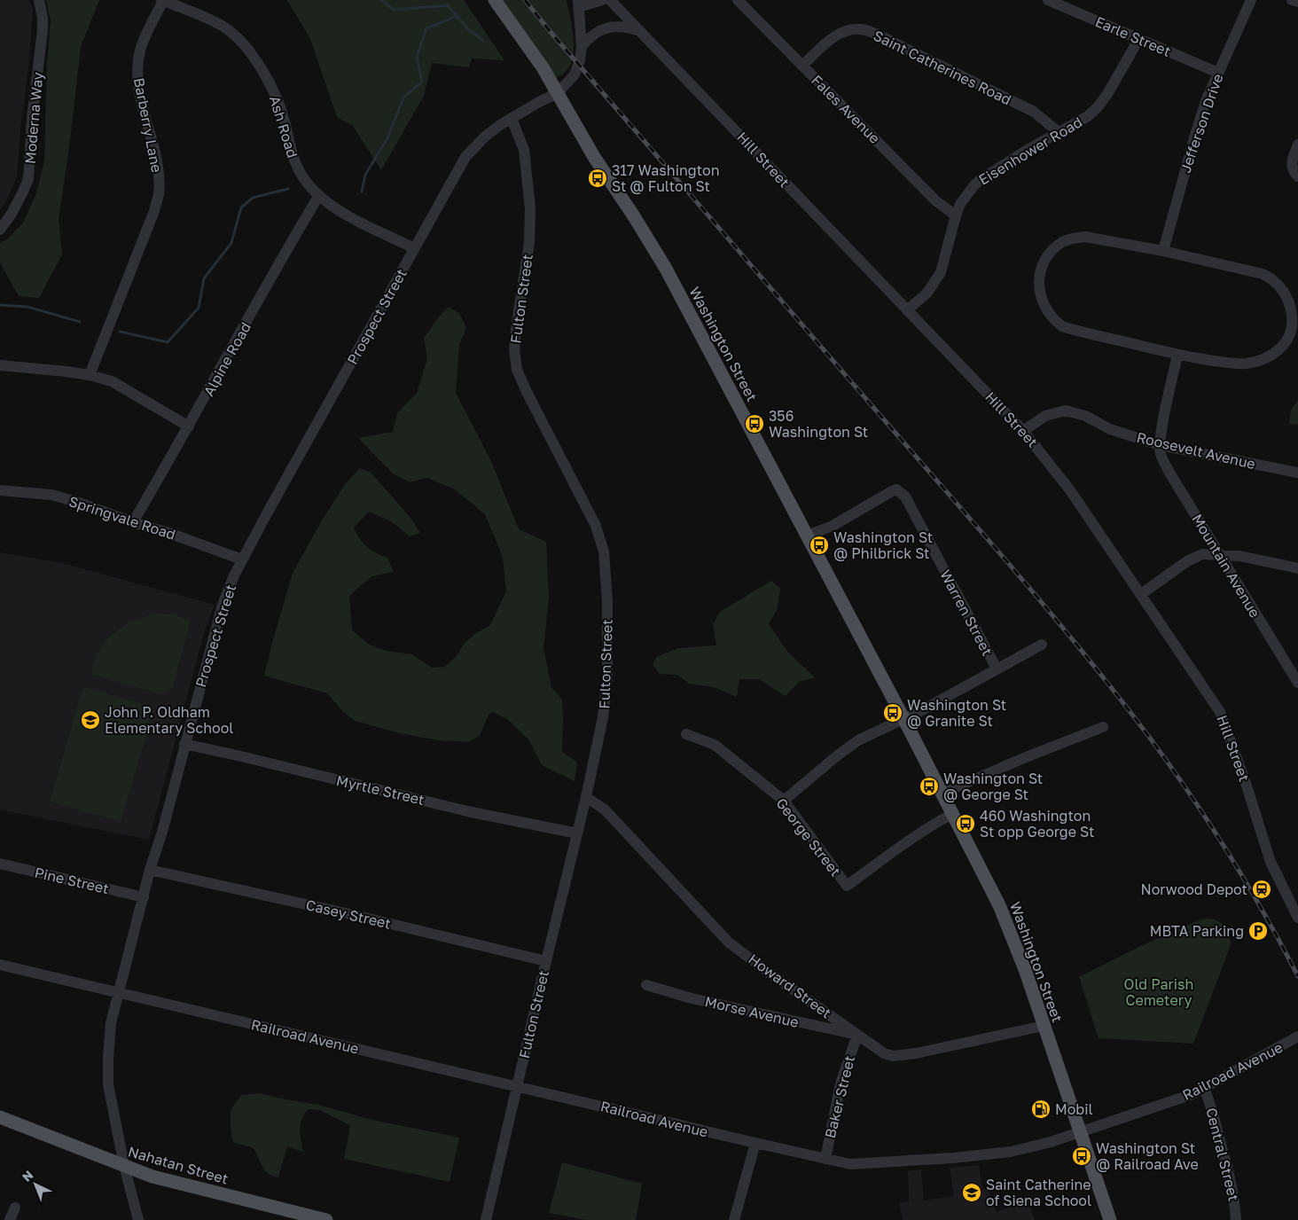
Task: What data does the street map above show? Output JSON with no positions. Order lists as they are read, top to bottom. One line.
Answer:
{"streets":{"main road":["Washington Street","Nahatan Street"],"street":["Earle Street","Saint Catherines Road","Fales Avenue","Moderna Way","Jefferson Drive","Barberry Lane","Ash Road","Eisenhower Road","Hill Street","Fulton Street","Prospect Street","Alpine Road","Roosevelt Avenue","Springvale Road","Mountain Avenue","Warren Street","Myrtle Street","George Street","Pine Street","Casey Street","Howard Street","Morse Avenue","Railroad Avenue","Baker Street","Central Street"]},"crossings":[["Earle Street","Jefferson Drive"],["Earle Street","Eisenhower Road"],["Saint Catherines Road","Fales Avenue"],["Saint Catherines Road","Eisenhower Road"],["Fales Avenue","Eisenhower Road"],["Barberry Lane","Ash Road"],["Ash Road","Prospect Street"],["Ash Road","Alpine Road"],["Eisenhower Road","Hill Street"],["Hill Street","Roosevelt Avenue"],["Fulton Street","Prospect Street"],["Fulton Street","Myrtle Street"],["Fulton Street","Casey Street"],["Fulton Street","Howard Street"],["Fulton Street","Railroad Avenue"],["Prospect Street","Washington Street"],["Prospect Street","Springvale Road"],["Prospect Street","Myrtle Street"],["Prospect Street","Pine Street"],["Prospect Street","Casey Street"],["Prospect Street","Railroad Avenue"],["Prospect Street","Nahatan Street"],["Washington Street","Warren Street"],["Washington Street","George Street"],["Washington Street","Howard Street"],["Washington Street","Railroad Avenue"],["Alpine Road","Springvale Road"],["Roosevelt Avenue","Mountain Avenue"],["Howard Street","Morse Avenue"],["Howard Street","Baker Street"],["Morse Avenue","Baker Street"],["Railroad Avenue","Baker Street"],["Railroad Avenue","Central Street"]],"parks":["Old Parish Cemetery"],"places":{"bus stop":["317 Washington St @ Fulton St","356 Washington St","Washington St @ Philbrick St","Washington St @ Granite St","Washington St @ George St","460 Washington St opp George St","Washington St @ Railroad Ave"],"school or university":["John P. Oldham Elementary School","Saint Catherine of Siena School"],"station":["Norwood Depot"],"parking":["MBTA Parking"],"fuel station":["Mobil"]},"north":"top left"}
